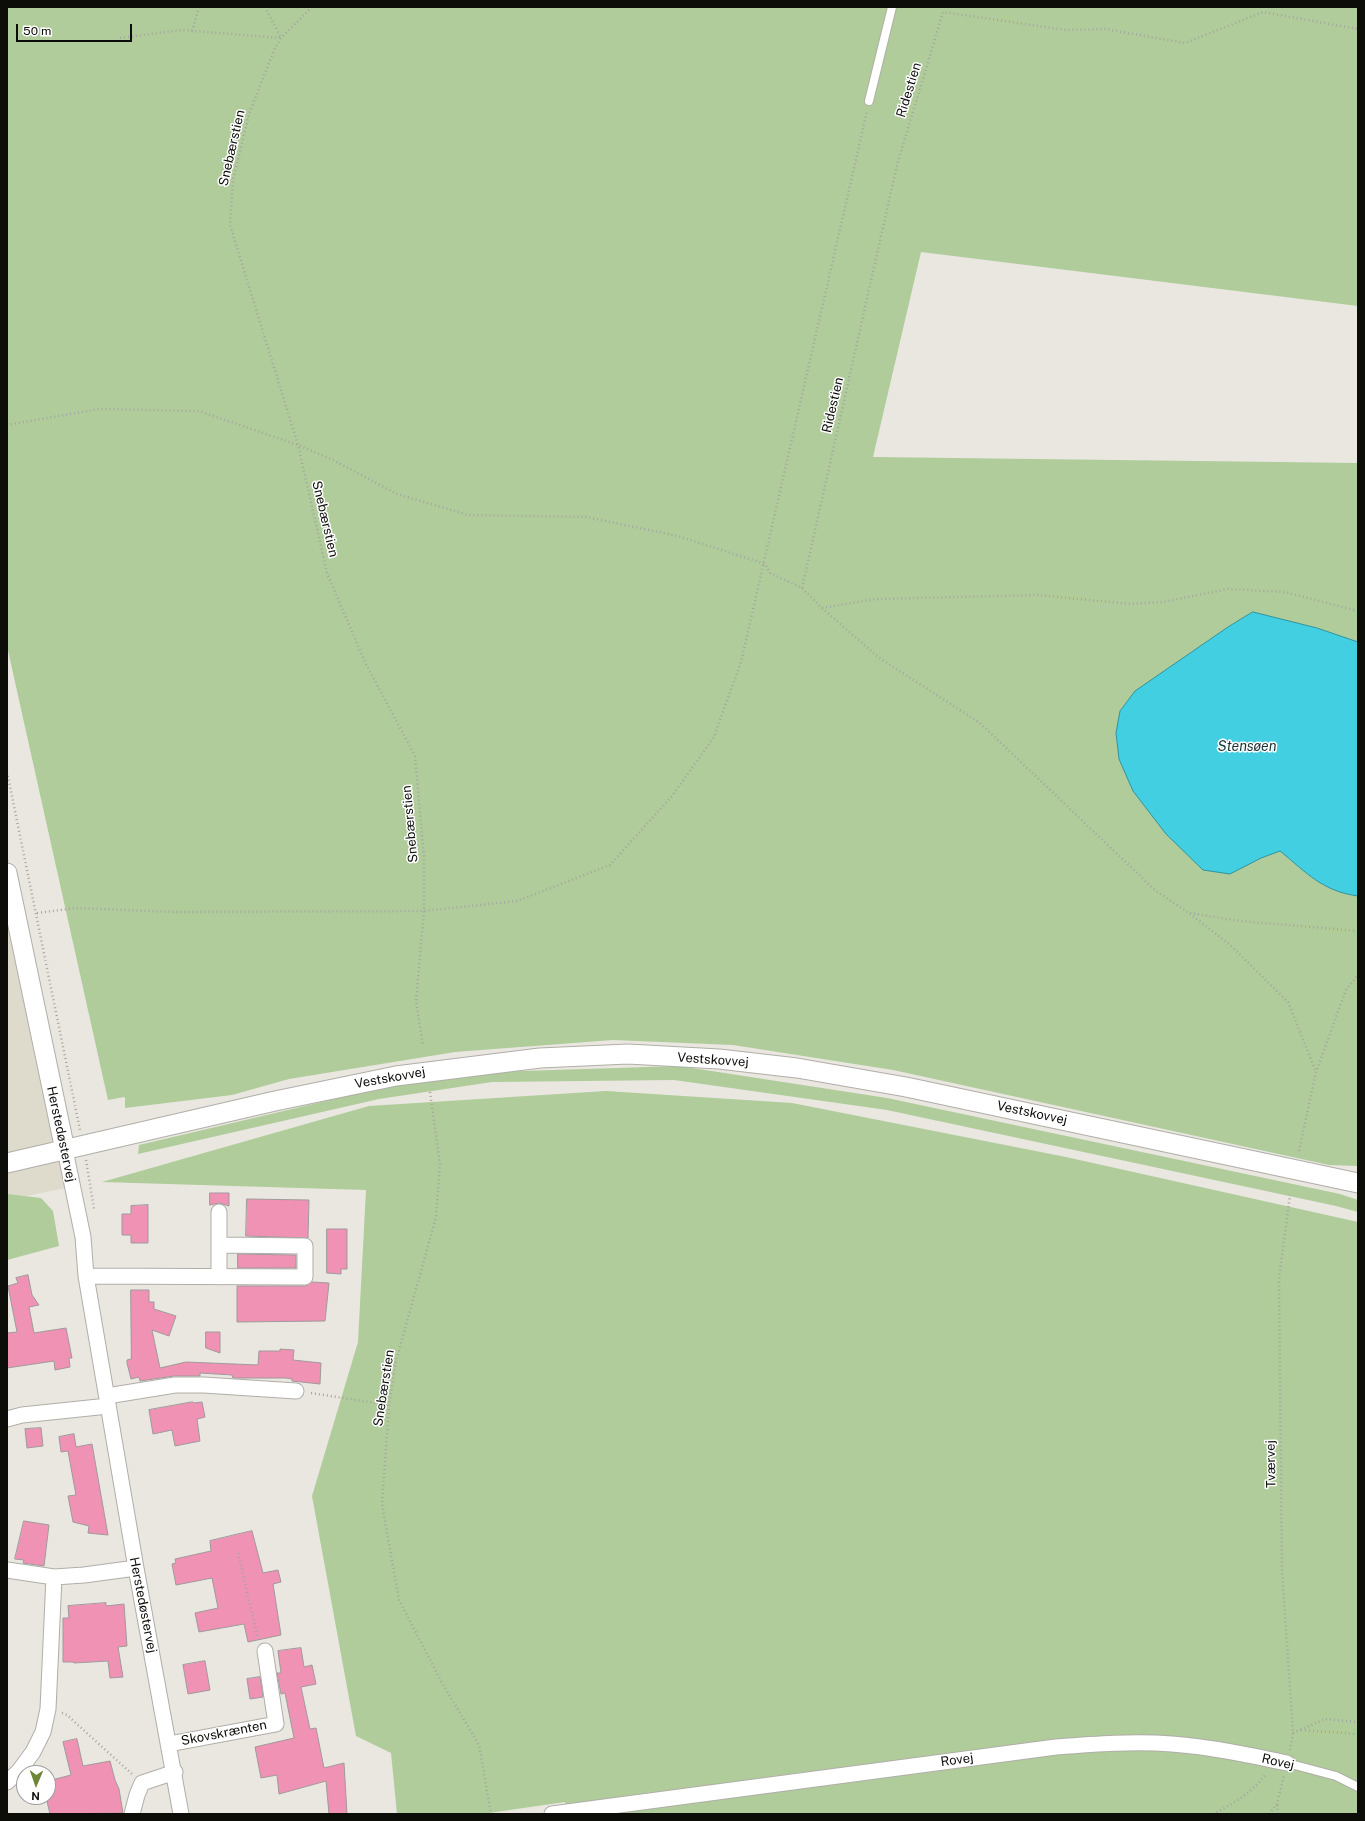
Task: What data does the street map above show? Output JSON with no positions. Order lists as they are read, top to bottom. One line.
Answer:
{"streets":{"street":["Vestskovvej","Herstedøstervej","Skovskrænten","Rovej"],"path":["Ridestien","Snebærstien","Tværvej"]},"crossings":[["Vestskovvej","Herstedøstervej"],["Herstedøstervej","Skovskrænten"]],"water":["Stensøen"],"scale_bar":"50 m","north":"bottom"}
